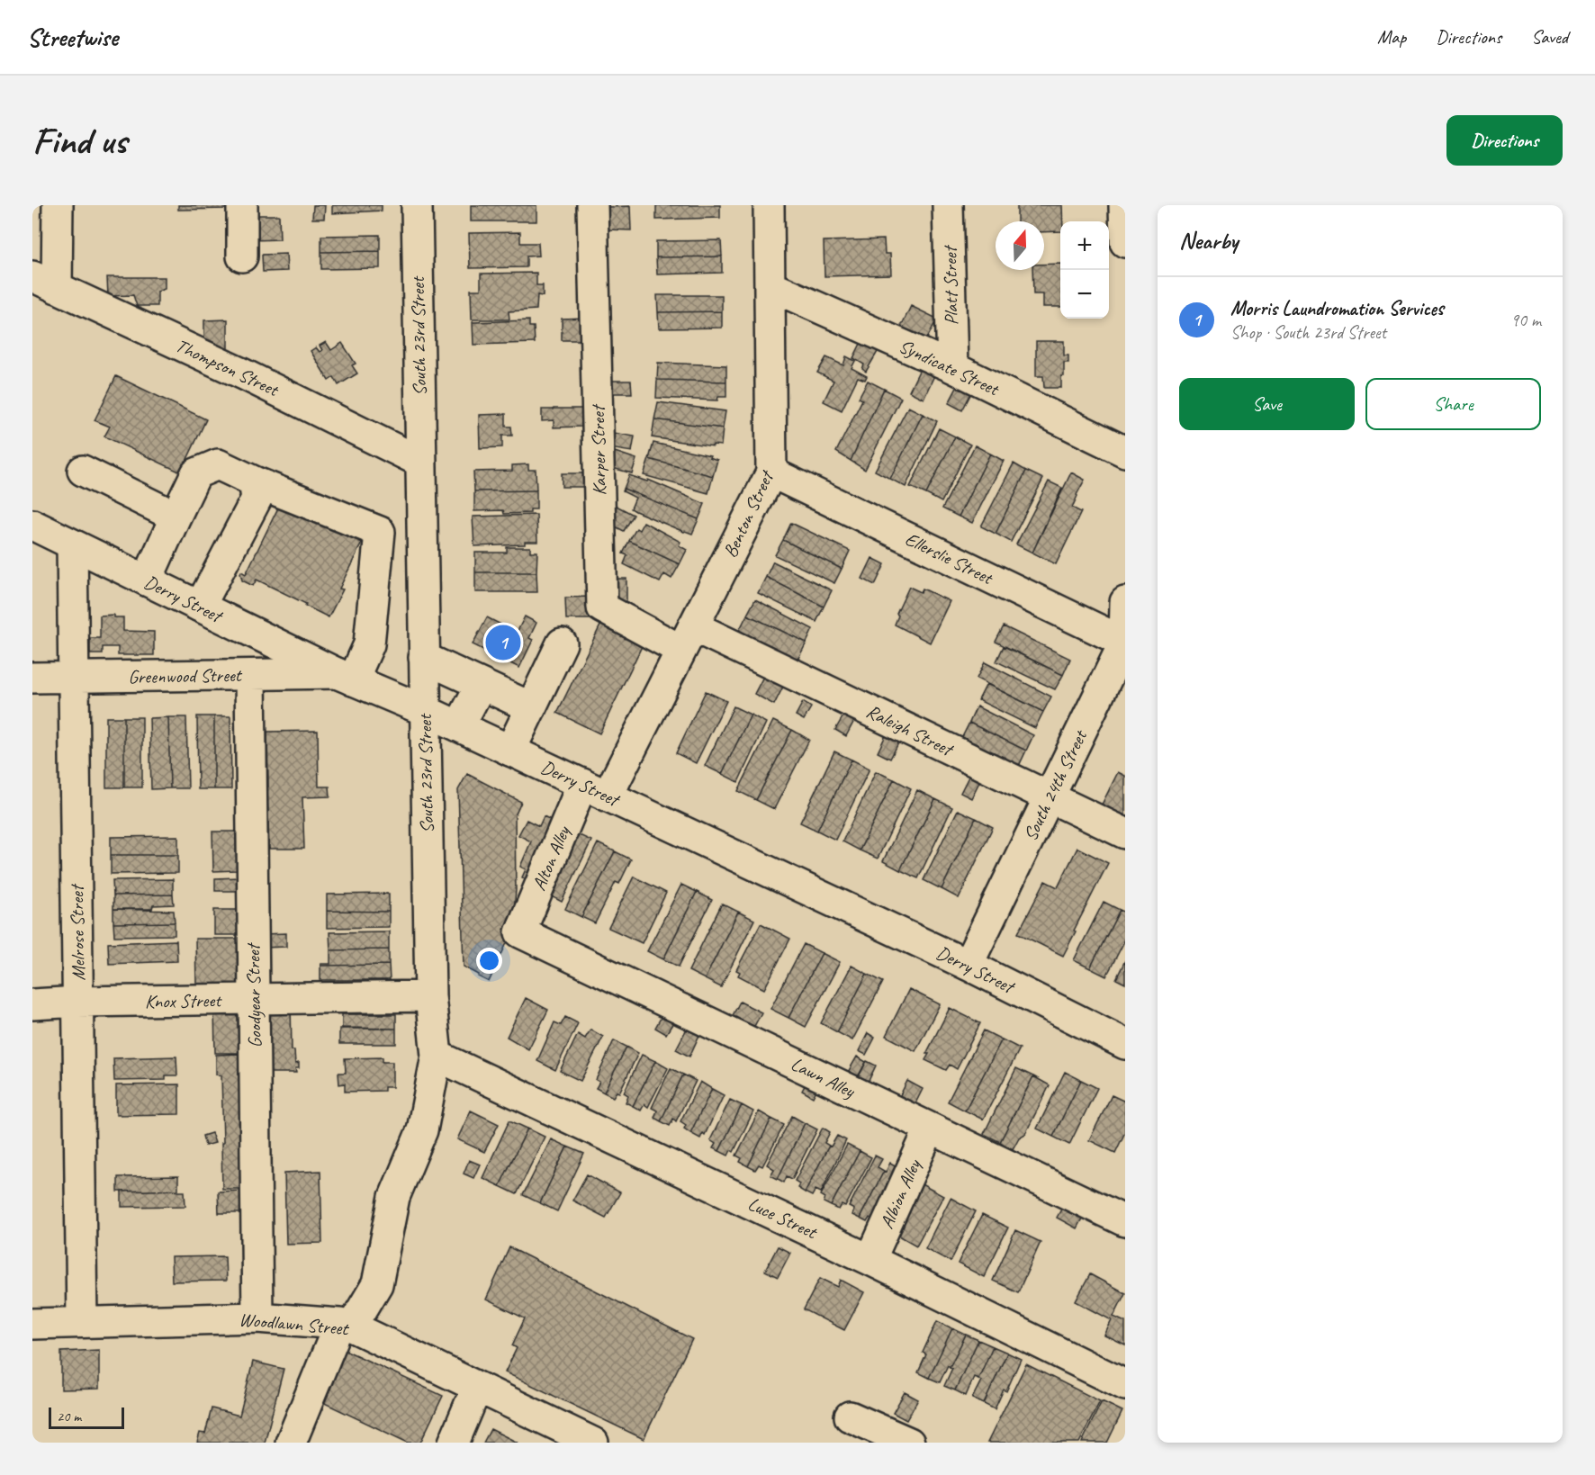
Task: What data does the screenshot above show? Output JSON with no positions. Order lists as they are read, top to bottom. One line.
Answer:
{"streets":{"street":["Platt Street","South 23rd Street","Thompson Street","Syndicate Street","Karper Street","Benton Street","Ellerslie Street","Derry Street","Greenwood Street","Raleigh Street","South 24th Street","Alton Alley","Melrose Street","Goodyear Street","Knox Street","Lawn Alley","Albion Alley","Luce Street","Woodlawn Street"]},"crossings":[["Platt Street","Syndicate Street"],["South 23rd Street","Thompson Street"],["South 23rd Street","Derry Street"],["South 23rd Street","Knox Street"],["South 23rd Street","Luce Street"],["South 23rd Street","Woodlawn Street"],["Syndicate Street","Benton Street"],["Karper Street","Benton Street"],["Karper Street","Raleigh Street"],["Benton Street","Ellerslie Street"],["Benton Street","Derry Street"],["Benton Street","Raleigh Street"],["Benton Street","Alton Alley"],["Ellerslie Street","South 24th Street"],["Derry Street","Greenwood Street"],["Derry Street","South 24th Street"],["Derry Street","Alton Alley"],["Derry Street","Melrose Street"],["Greenwood Street","Melrose Street"],["Greenwood Street","Goodyear Street"],["Raleigh Street","South 24th Street"],["Alton Alley","Lawn Alley"],["Melrose Street","Knox Street"],["Melrose Street","Woodlawn Street"],["Goodyear Street","Knox Street"],["Goodyear Street","Woodlawn Street"],["Lawn Alley","Albion Alley"],["Albion Alley","Luce Street"]],"scale_bar":"20 m","north":"top","page":{"header":"Streetwise","nav":["Map","Directions","Saved"],"buttons":["Directions",["Save","Share"]],"title":"Find us","heading":"Nearby","map_buttons":["+","−"],"list":[{"mark":"1","name":"Morris Laundromation Services","note":"Shop · South 23rd Street","value":"90 m"}],"pins":"1","scale":"20 m"}}
